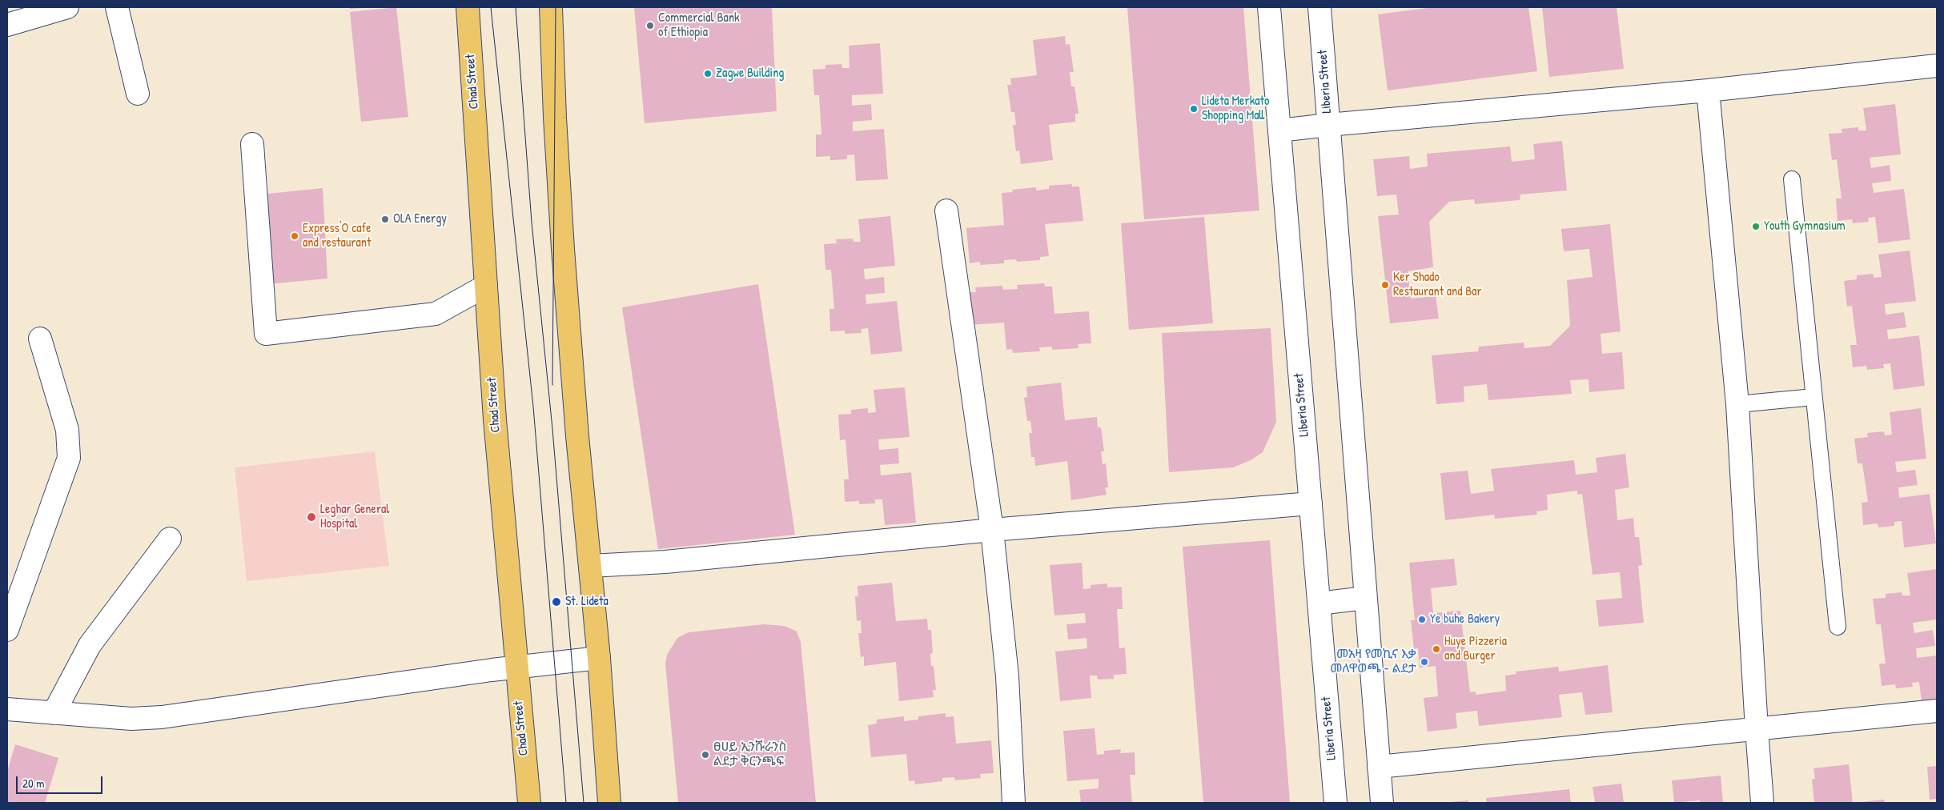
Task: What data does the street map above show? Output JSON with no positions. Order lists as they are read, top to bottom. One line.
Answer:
{"streets":{"main road":["Chad Street"],"street":["Liberia Street"]},"places":["Commercial Bank of Ethiopia","Zagwe Building","Lideta Merkato Shopping Mall","OLA Energy","Youth Gymnasium","Express'O cafe and restaurant","Ker Shado Restaurant and Bar","Leghar General Hospital","St. Lideta","Ye buhe Bakery","Huye Pizzeria and Burger","መአዛ የመኪና እቃ መለዋወጫ - ልደታ","ፀሀይ ኢንሹራንስ ልደታ ቅርንጫፍ"],"scale_bar":"20 m"}
